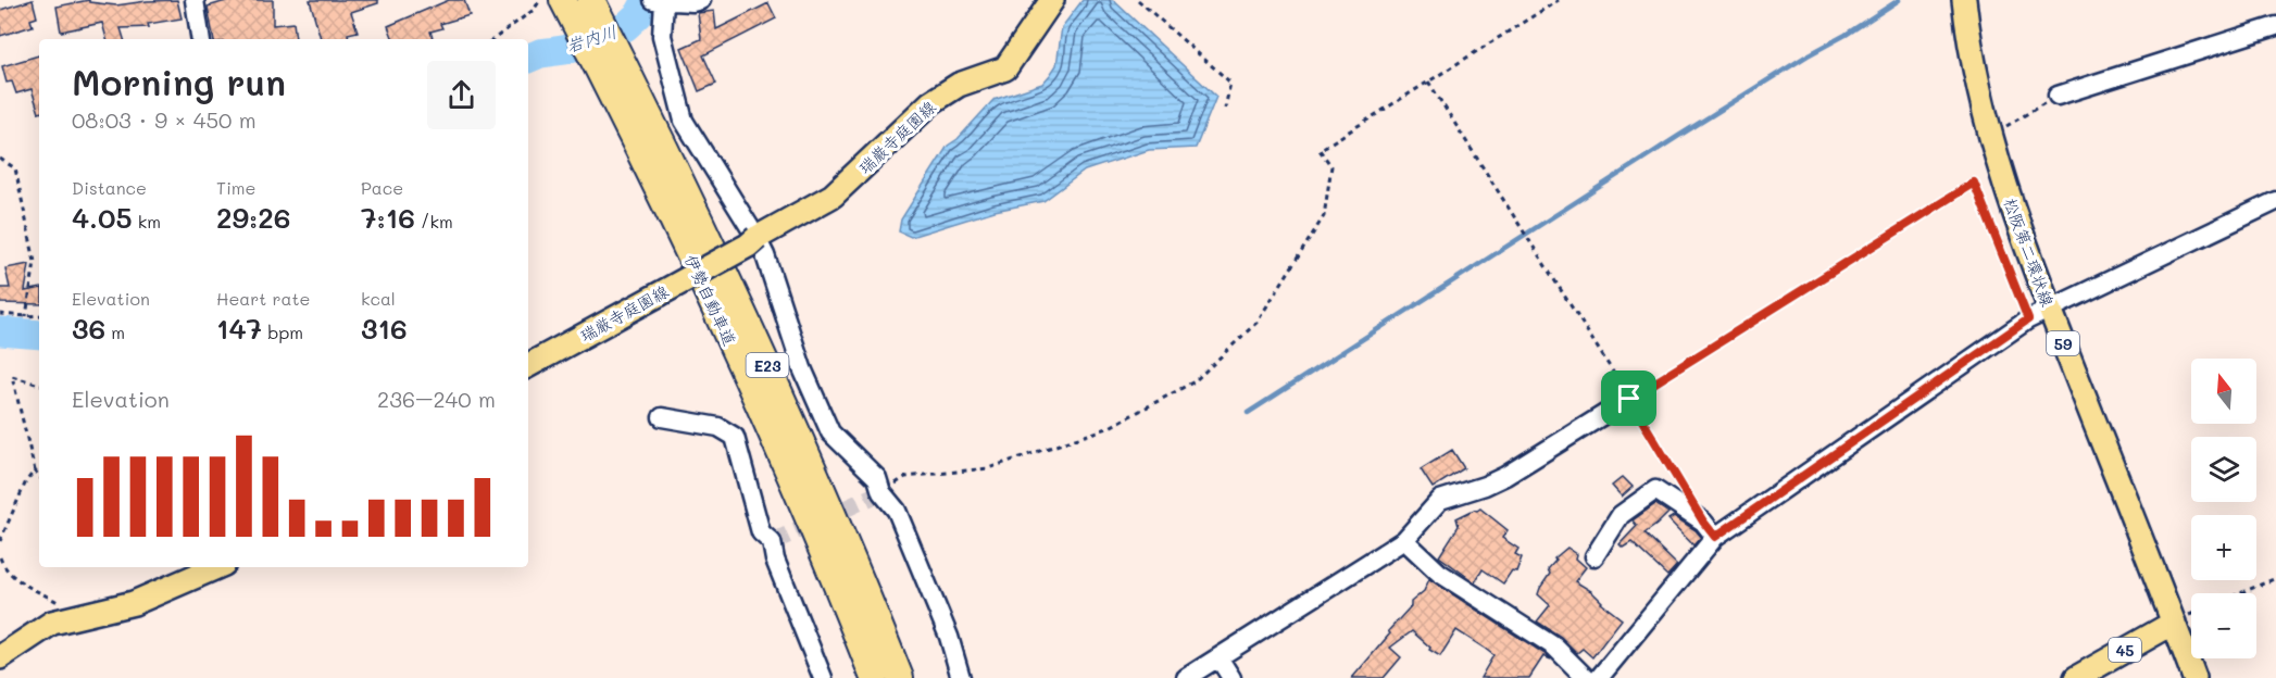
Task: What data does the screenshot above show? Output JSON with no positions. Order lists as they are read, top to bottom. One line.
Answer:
{"streets":{"highway":["伊勢自動車道","E23"],"main road":["瑞巌寺庭園線","松阪第二環状線","瑞厳寺庭園線","59","45"]},"crossings":[["瑞巌寺庭園線","瑞厳寺庭園線"],["松阪第二環状線","45"]],"water":["岩内川"],"north":"top","page":{"heading":["Morning run","08:03 · 9 × 450 m"],"stats":[["Distance","4.05 km"],["Time","29:26"],["Pace","7:16 /km"],["Elevation","36 m"],["Heart rate","147 bpm"],["kcal","316"]],"map_buttons":["+","−"],"chart":["Elevation","236–240 m"]}}
